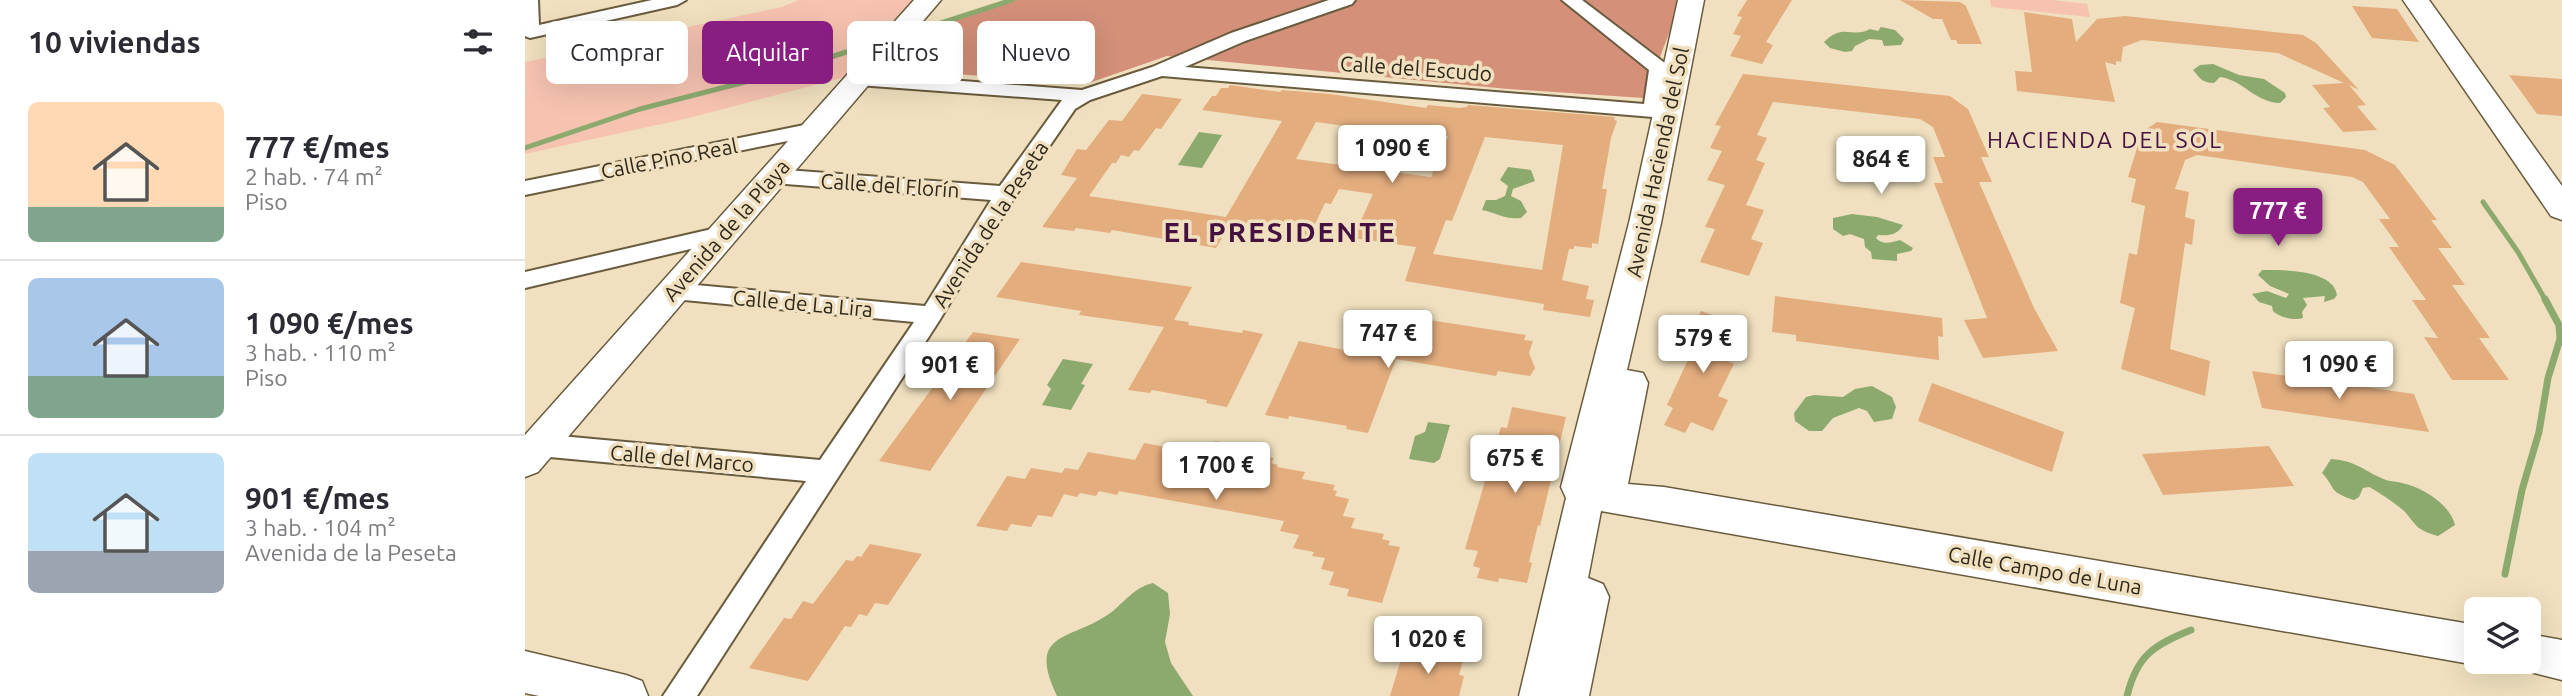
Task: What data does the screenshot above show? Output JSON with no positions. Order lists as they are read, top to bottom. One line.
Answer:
{"streets":{"street":["Calle del Escudo","Calle Pino Real","Avenida Hacienda del Sol","Calle del Florín","Avenida de la Peseta","Avenida de la Playa","Calle de La Lira","Calle del Marco","Calle Campo de Luna"]},"crossings":[["Calle del Escudo","Avenida Hacienda del Sol"],["Calle del Escudo","Avenida de la Peseta"],["Calle Pino Real","Avenida de la Playa"],["Avenida Hacienda del Sol","Calle Campo de Luna"],["Calle del Florín","Avenida de la Peseta"],["Calle del Florín","Avenida de la Playa"],["Avenida de la Peseta","Calle de La Lira"],["Avenida de la Peseta","Calle del Marco"],["Avenida de la Playa","Calle de La Lira"],["Avenida de la Playa","Calle del Marco"]],"districts":["HACIENDA DEL SOL","EL PRESIDENTE"],"page":{"heading":"10 viviendas","chip":["Comprar","Alquilar","Filtros","Nuevo"],"list":[{"name":"777 €/mes","note":"2 hab. · 74 m² · Piso"},{"name":"1 090 €/mes","note":"3 hab. · 110 m² · Piso"},{"name":"901 €/mes","note":"3 hab. · 104 m² · Avenida de la Peseta"}],"price":["1 090 €","864 €","777 €","747 €","579 €","1 090 €","901 €","675 €","1 700 €","1 020 €"]}}
